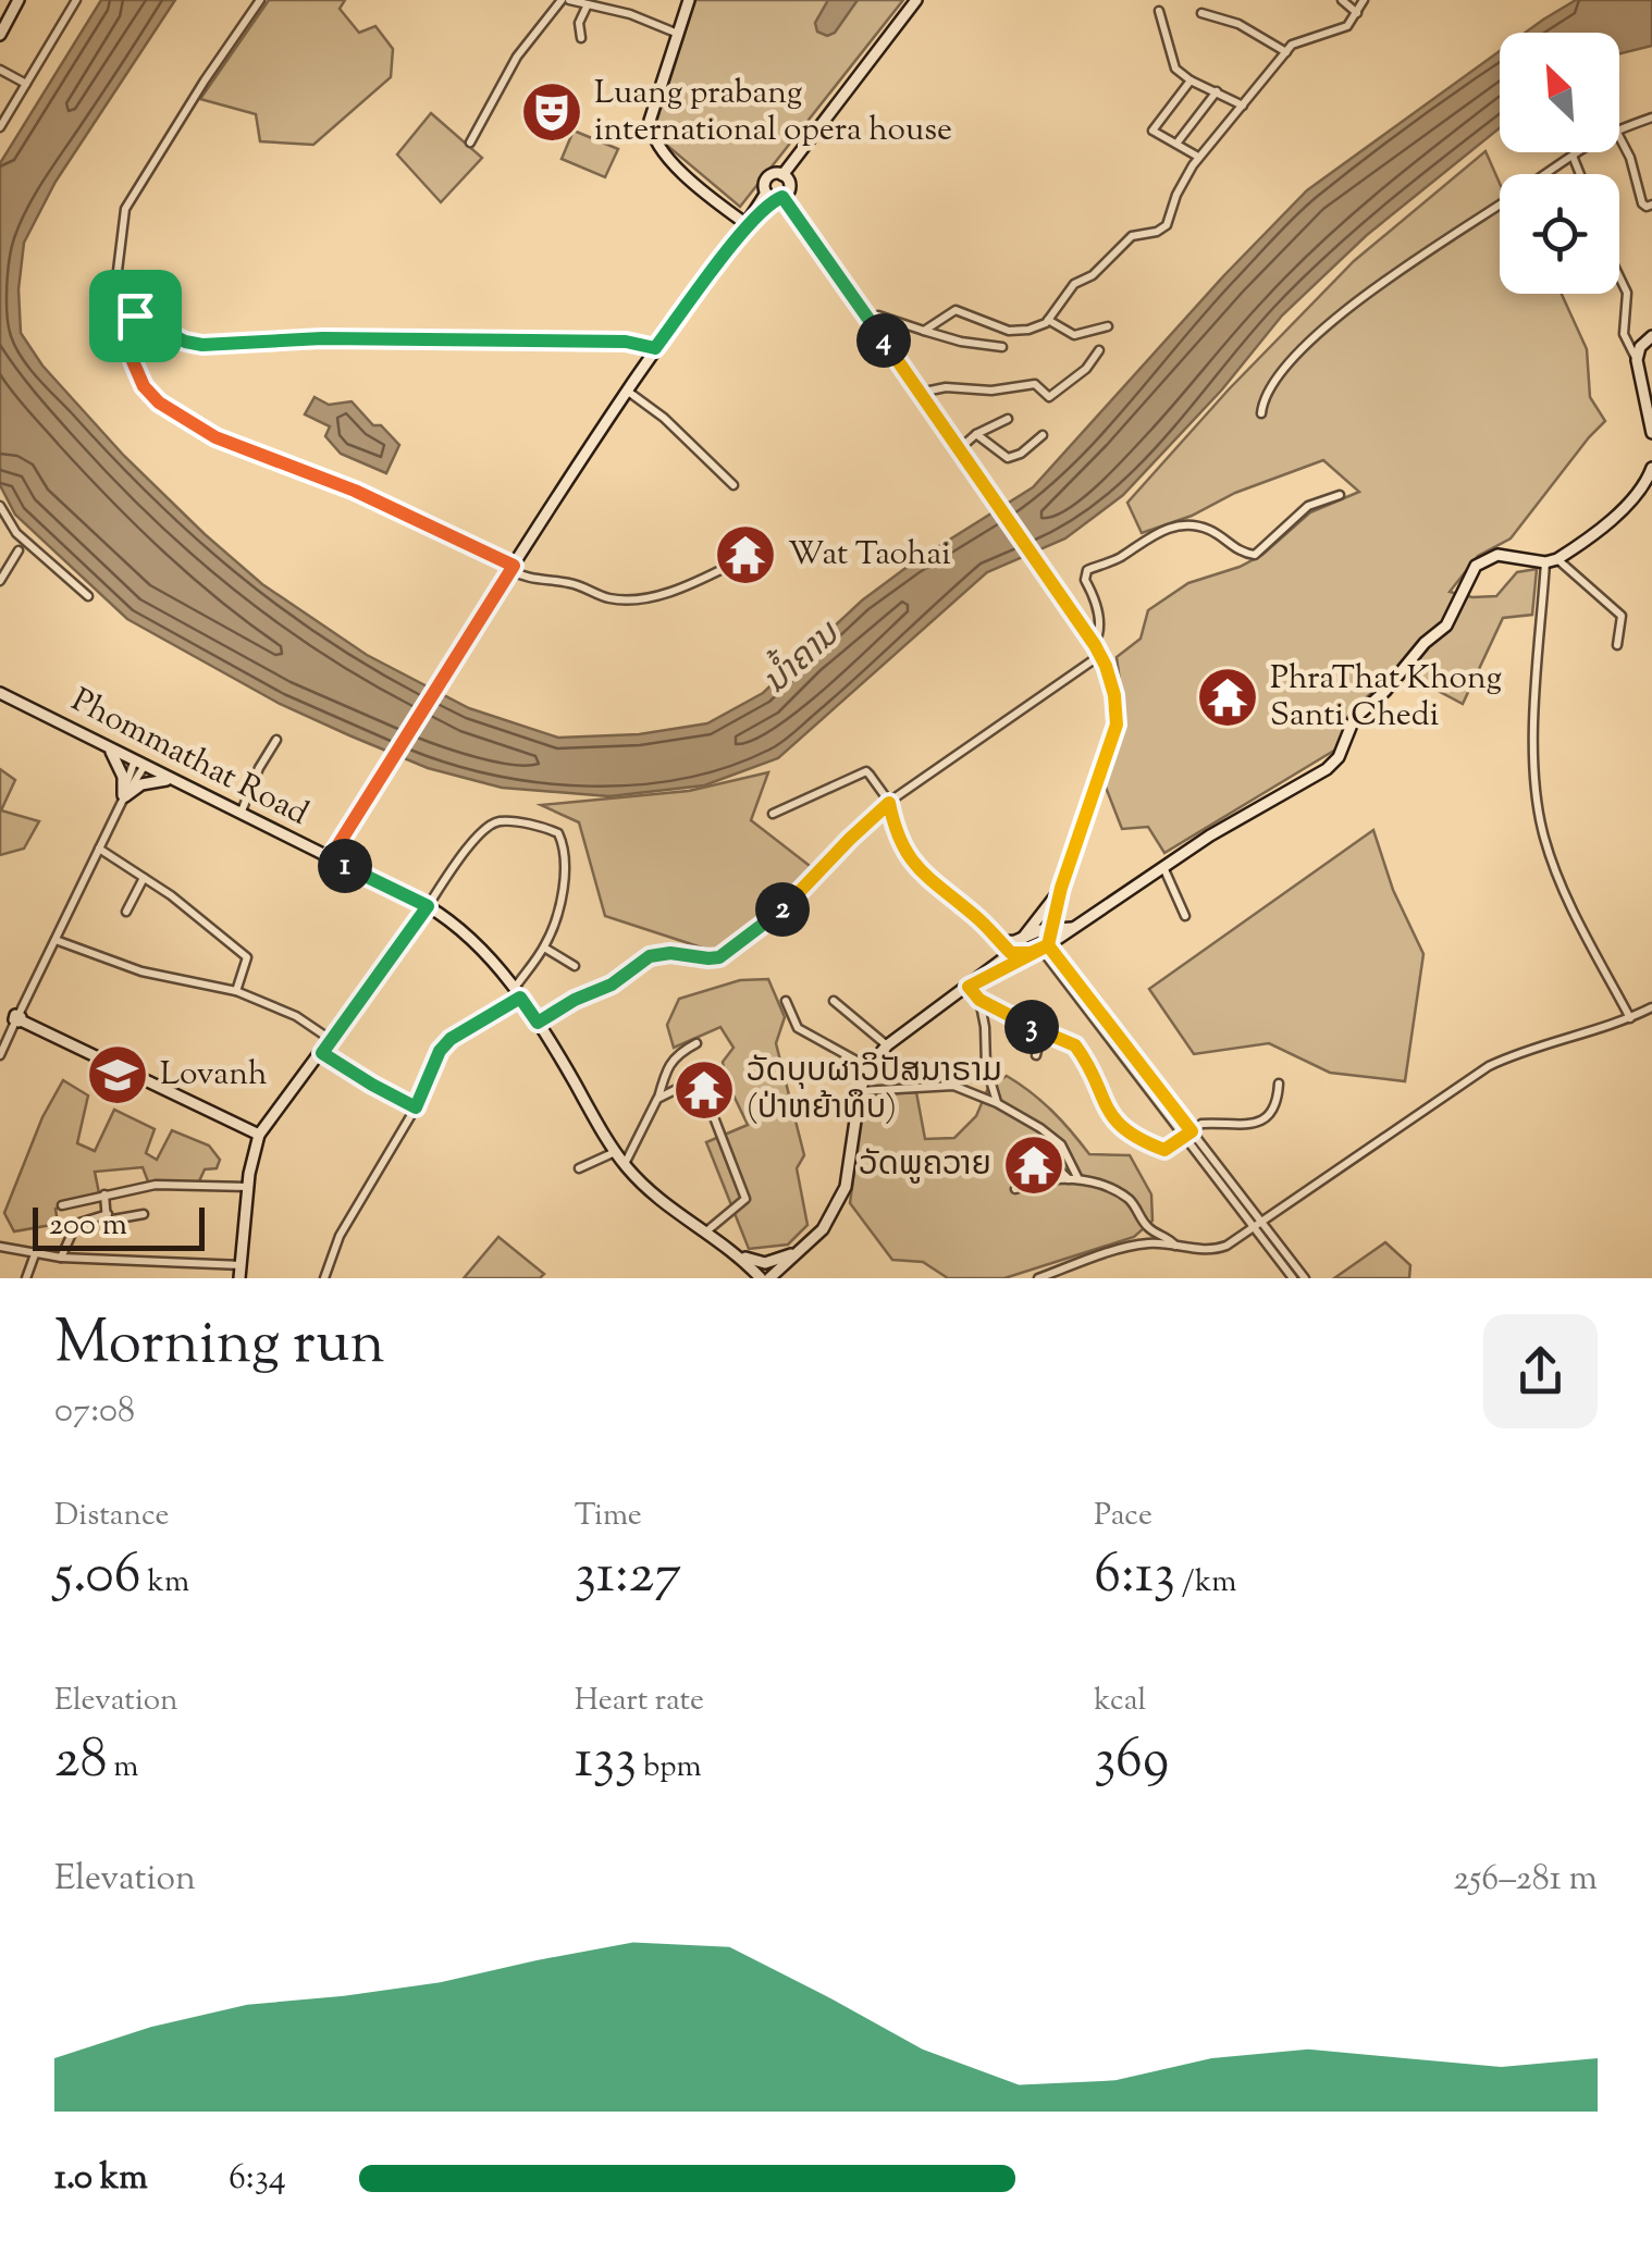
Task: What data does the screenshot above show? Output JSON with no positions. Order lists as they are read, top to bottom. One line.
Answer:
{"streets":{"street":["Phommathat Road"]},"water":["ນ້ຳຄານ"],"places":{"theatre":["Luang prabang international opera house"],"temple":["Wat Taohai","PhraThat Khong Santi Chedi","ວັດບຸບຜາວິປັສນາຣາມ (ປ່າຫຍ້າທຶບ)","ວັດພູຄວາຍ"],"school or university":["Lovanh"]},"scale_bar":"200 m","north":"top left","page":{"pins":["4","1","2","3"],"scale":"200 m","heading":["Morning run","07:08"],"stats":[["Distance","5.06 km"],["Time","31:27"],["Pace","6:13 /km"],["Elevation","28 m"],["Heart rate","133 bpm"],["kcal","369"]],"chart":["Elevation","256–281 m"],"list":[{"name":"1.0 km","note":"6:34"}]}}
